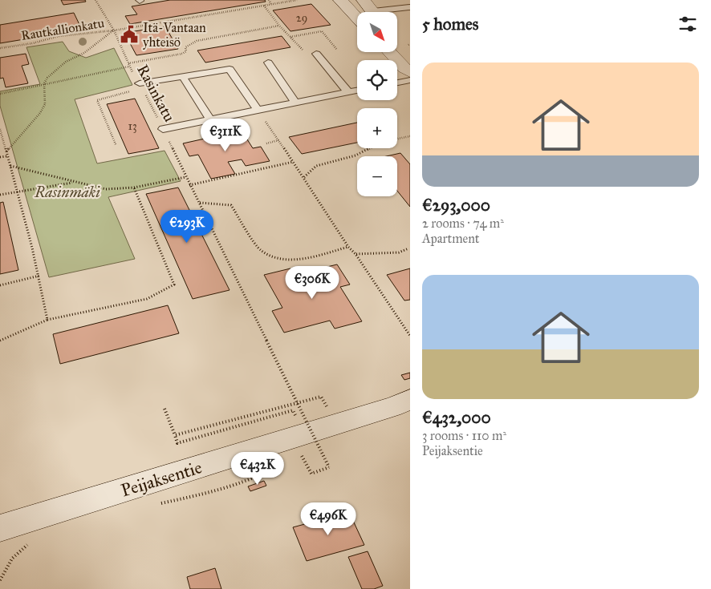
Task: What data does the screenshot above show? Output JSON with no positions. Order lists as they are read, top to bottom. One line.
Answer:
{"streets":{"main road":["Peijaksentie"],"path":["Rautkallionkatu","Rasinkatu"]},"crossings":[["Rautkallionkatu","Rasinkatu"]],"parks":["Rasinmäki"],"places":{"public building":["Itä-Vantaan yhteisö"]},"house_numbers":["29","13"],"north":"bottom right","page":{"heading":"5 homes","map_buttons":["+","−"],"list":[{"name":"€293,000","note":"2 rooms · 74 m² · Apartment"},{"name":"€432,000","note":"3 rooms · 110 m² · Peijaksentie"}],"price":["€311K","€293K","€306K","€432K","€496K"]}}
